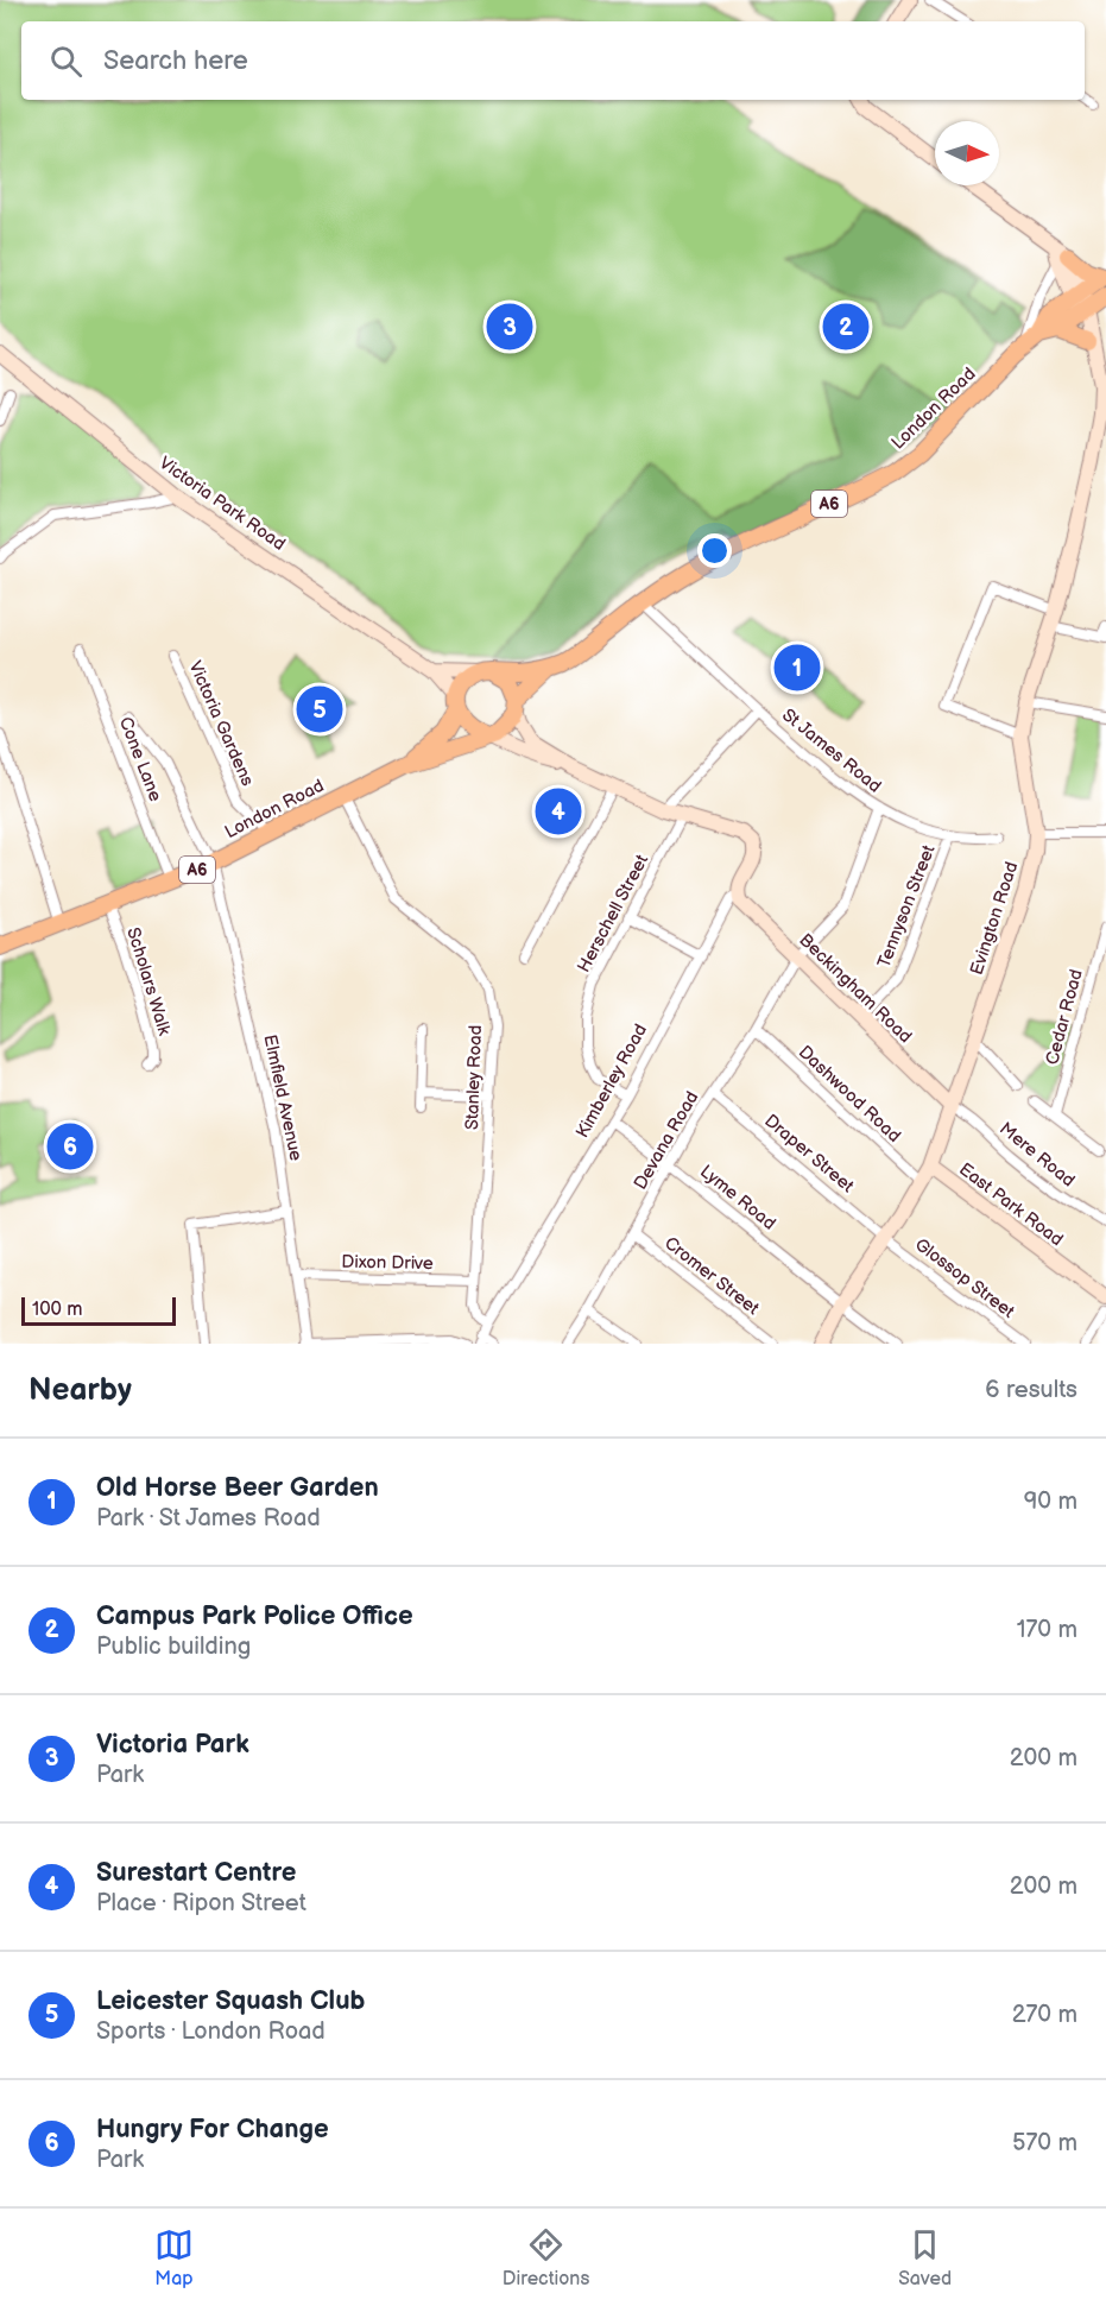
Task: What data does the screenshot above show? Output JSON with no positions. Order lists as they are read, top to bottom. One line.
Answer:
{"streets":{"main road":["London Road","Victoria Park Road","A6","Evington Road","Beckingham Road","Kimberley Road","East Park Road"],"street":["Victoria Gardens","St James Road","Cone Lane","Tennyson Street","Herschell Street","Scholars Walk","Cedar Road","Stanley Road","Dashwood Road","Elmfield Avenue","Devana Road","Draper Street","Mere Road","Lyme Road","Dixon Drive","Cromer Street","Glossop Street"]},"crossings":[["London Road","Victoria Park Road"],["London Road","Victoria Gardens"],["London Road","St James Road"],["London Road","Cone Lane"],["London Road","Evington Road"],["London Road","Scholars Walk"],["London Road","Stanley Road"],["London Road","Elmfield Avenue"],["St James Road","Tennyson Street"],["St James Road","Devana Road"],["Tennyson Street","Beckingham Road"],["Herschell Street","Kimberley Road"],["Evington Road","Beckingham Road"],["Evington Road","Dashwood Road"],["Evington Road","Draper Street"],["Evington Road","Mere Road"],["Evington Road","Lyme Road"],["Evington Road","East Park Road"],["Evington Road","Glossop Street"],["Beckingham Road","Kimberley Road"],["Beckingham Road","Devana Road"],["Beckingham Road","Mere Road"],["Stanley Road","Kimberley Road"],["Stanley Road","Dixon Drive"],["Kimberley Road","Lyme Road"],["Dashwood Road","Devana Road"],["Elmfield Avenue","Dixon Drive"],["Devana Road","Draper Street"],["Devana Road","Lyme Road"],["Devana Road","Cromer Street"],["Draper Street","Glossop Street"]],"scale_bar":"100 m","north":"right","page":{"search":"Search here","pins":["2","3","1","5","4","6"],"scale":"100 m","heading":["Nearby","6 results"],"list":[{"mark":"1","name":"Old Horse Beer Garden","note":"Park · St James Road","value":"90 m"},{"mark":"2","name":"Campus Park Police Office","note":"Public building","value":"170 m"},{"mark":"3","name":"Victoria Park","note":"Park","value":"200 m"},{"mark":"4","name":"Surestart Centre","note":"Place · Ripon Street","value":"200 m"},{"mark":"5","name":"Leicester Squash Club","note":"Sports · London Road","value":"270 m"},{"mark":"6","name":"Hungry For Change","note":"Park","value":"570 m"}],"nav":["Map","Directions","Saved"]}}
